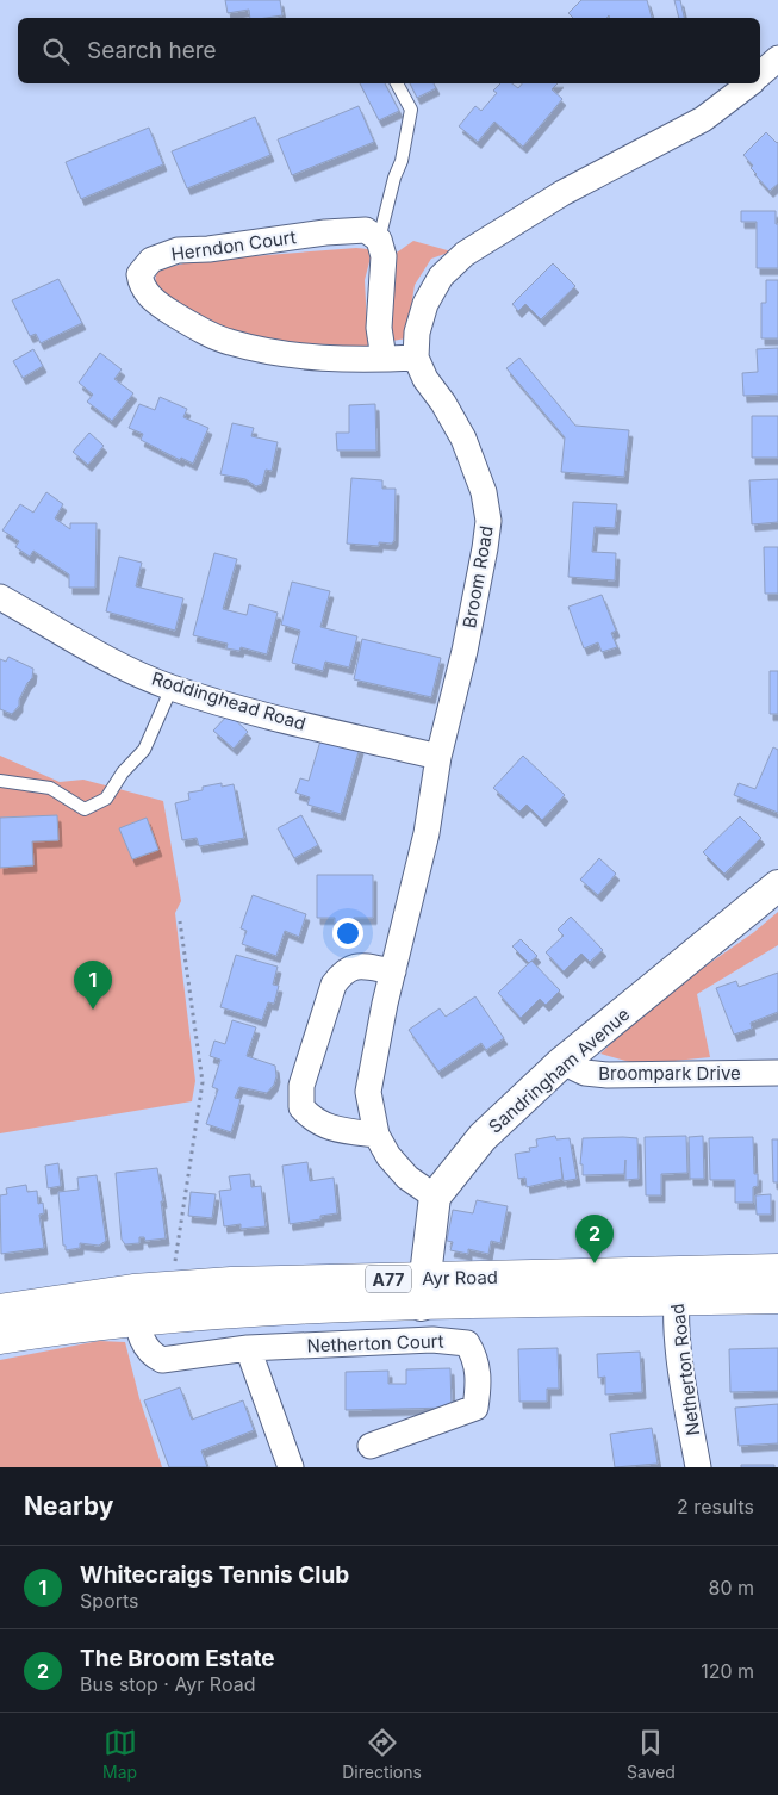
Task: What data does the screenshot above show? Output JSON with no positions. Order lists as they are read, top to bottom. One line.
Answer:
{"streets":{"main road":["Ayr Road","A77"],"street":["Herndon Court","Broom Road","Roddinghead Road","Sandringham Avenue","Broompark Drive","Netherton Court","Netherton Road"]},"crossings":[["Herndon Court","Broom Road"],["Broom Road","Roddinghead Road"],["Broom Road","Sandringham Avenue"],["Sandringham Avenue","Broompark Drive"],["Ayr Road","Netherton Court"],["Ayr Road","Netherton Road"]],"page":{"search":"Search here","pins":["1","2"],"heading":["Nearby","2 results"],"list":[{"mark":"1","name":"Whitecraigs Tennis Club","note":"Sports","value":"80 m"},{"mark":"2","name":"The Broom Estate","note":"Bus stop · Ayr Road","value":"120 m"}],"nav":["Map","Directions","Saved"]}}
